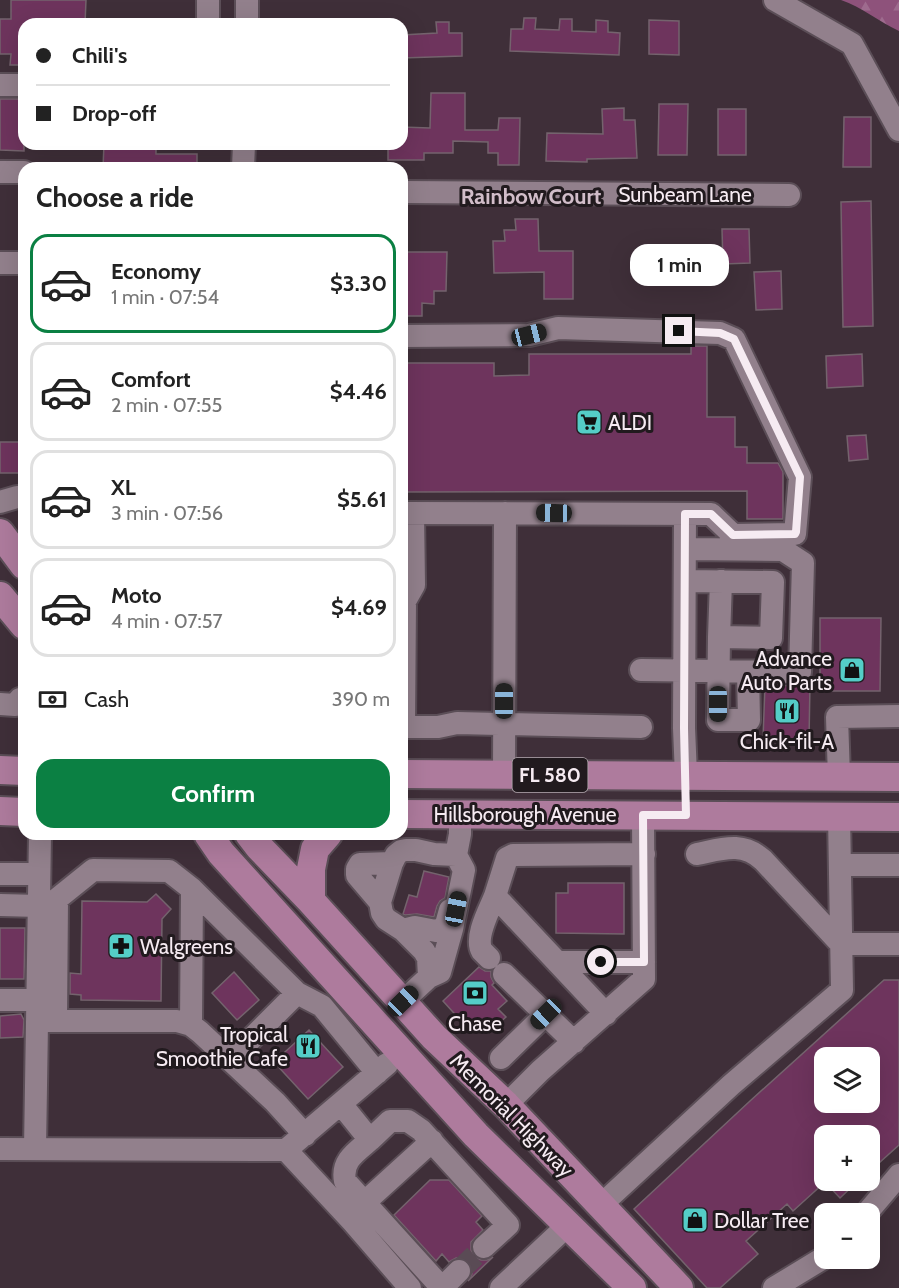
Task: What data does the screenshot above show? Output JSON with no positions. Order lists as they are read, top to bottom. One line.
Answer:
{"streets":{"main road":["FL 580","Hillsborough Avenue","Memorial Highway"],"street":["Sunbeam Lane"]},"districts":["Rainbow Court"],"places":{"supermarket":["ALDI"],"shop":["Advance Auto Parts","Dollar Tree"],"restaurant":["Chick-fil-A","Tropical Smoothie Cafe"],"pharmacy":["Walgreens"],"bank":["Chase"]},"page":{"banner":["Chili's","Drop-off"],"heading":"Choose a ride","list":[{"name":"Economy","note":"1 min · 07:54","value":"$3.30"},{"name":"Comfort","note":"2 min · 07:55","value":"$4.46"},{"name":"XL","note":"3 min · 07:56","value":"$5.61"},{"name":"Moto","note":"4 min · 07:57","value":"$4.69"}],"bubble":"1 min","pay":["Cash","390 m"],"buttons":"Confirm","map_buttons":["+","−"]}}
